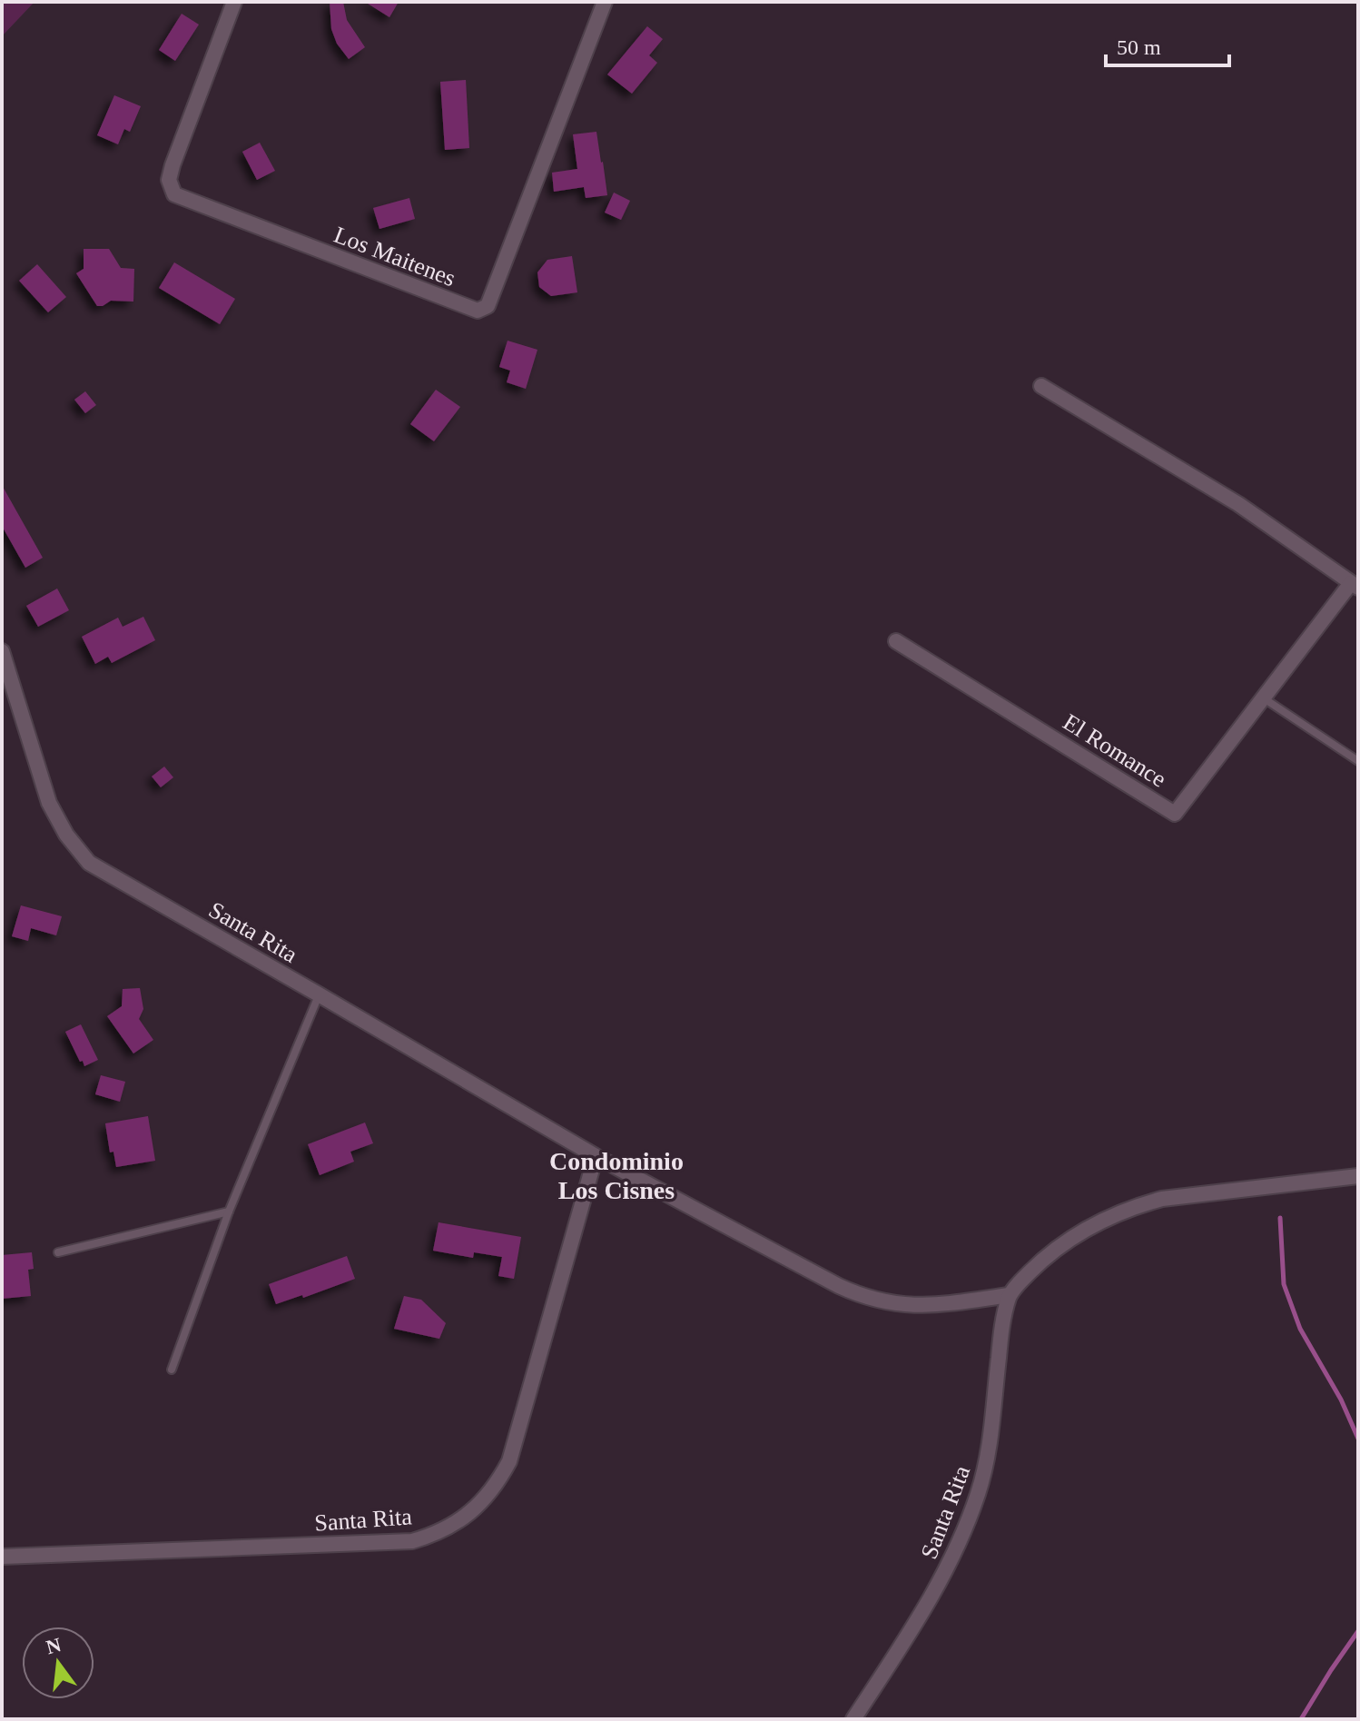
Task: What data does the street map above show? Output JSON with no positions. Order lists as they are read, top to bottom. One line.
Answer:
{"streets":{"street":["Los Maitenes","El Romance","Santa Rita"]},"districts":["Condominio Los Cisnes"],"scale_bar":"50 m","north":"top"}
